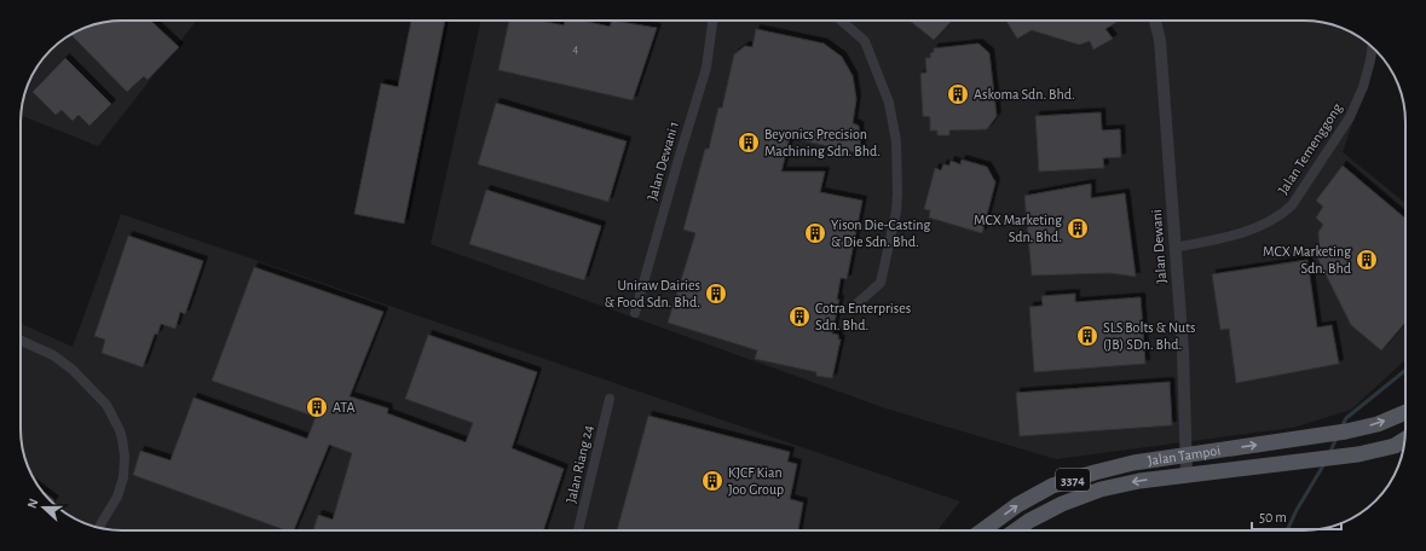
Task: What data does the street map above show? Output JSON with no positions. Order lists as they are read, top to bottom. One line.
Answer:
{"streets":{"main road":["Jalan Tampoi","3374"],"street":["Jalan Temenggong","Jalan Dewani 1","Jalan Dewani","Jalan Riang 24"]},"crossings":[["Jalan Temenggong","Jalan Dewani"],["Jalan Dewani","Jalan Tampoi"]],"places":{"building":["Askoma Sdn. Bhd.","Beyonics Precision Machining Sdn. Bhd.","MCX Marketing Sdn. Bhd.","Yison Die-Casting & Die Sdn. Bhd.","MCX Marketing Sdn. Bhd","Uniraw Dairies & Food Sdn. Bhd.","Cotra Enterprises Sdn. Bhd.","SLS Bolts & Nuts (JB) SDn. Bhd.","ATA","KJCF Kian Joo Group"]},"house_numbers":["4"],"scale_bar":"50 m","north":"left"}
